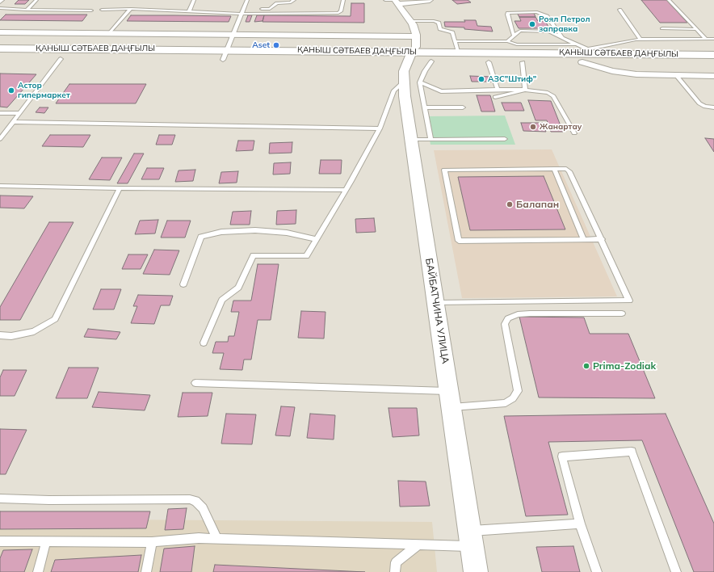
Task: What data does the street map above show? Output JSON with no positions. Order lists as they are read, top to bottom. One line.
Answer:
{"streets":{"main road":["ҚАНЫШ СӘТБАЕВ ДАҢҒЫЛЫ"],"street":["БАЙБАТЧИНА УЛИЦА"]},"crossings":[["ҚАНЫШ СӘТБАЕВ ДАҢҒЫЛЫ","БАЙБАТЧИНА УЛИЦА"]],"places":["Роял Петрол заправка","Aset","АЗС\"Штиф\"","Астор гипермаркет","Жанартау","Балапан","Prima-Zodiak"]}
